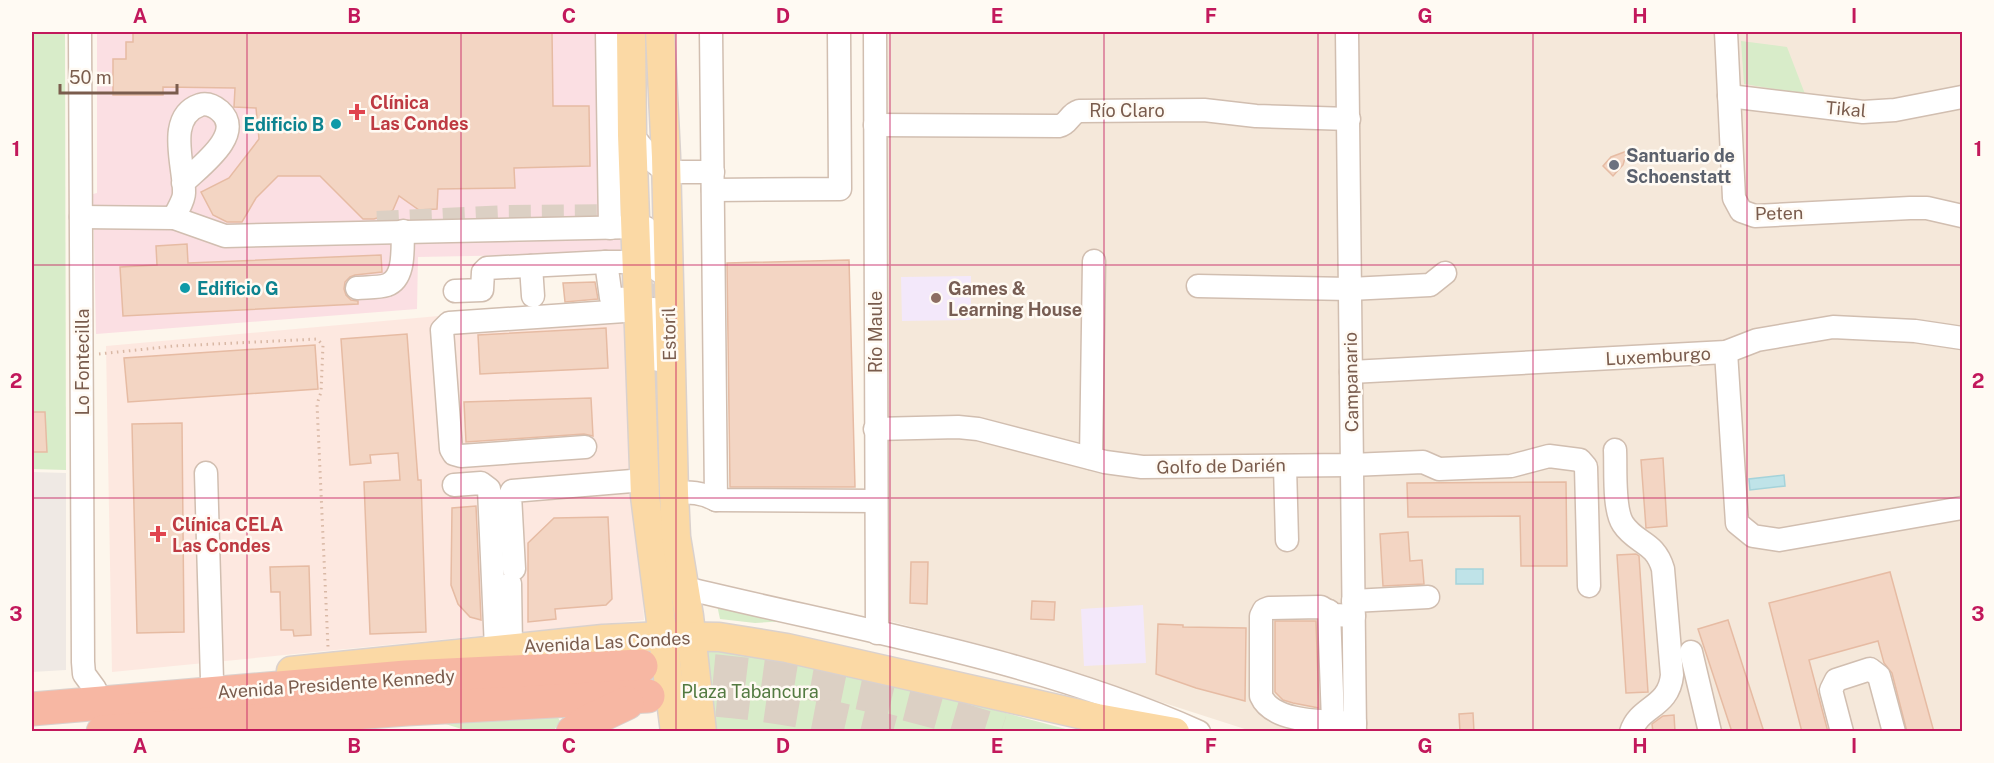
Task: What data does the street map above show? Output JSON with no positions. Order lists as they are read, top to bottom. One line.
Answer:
{"streets":{"highway":["Avenida Presidente Kennedy"],"main road":["Estoril","Avenida Las Condes"],"street":["Tikal","Río Claro","Peten","Río Maule","Luxemburgo","Lo Fontecilla","Campanario","Golfo de Darién"]},"crossings":[["Tikal","Peten"],["Río Claro","Río Maule"],["Río Claro","Campanario"],["Río Maule","Golfo de Darién"],["Estoril","Avenida Las Condes"],["Luxemburgo","Campanario"],["Lo Fontecilla","Avenida Las Condes"],["Campanario","Golfo de Darién"]],"parks":["Plaza Tabancura"],"places":{"health":["Clínica Las Condes","Clínica CELA Las Condes"],"other":["Edificio B","Santuario de Schoenstatt","Edificio G","Games & Learning House"]},"scale_bar":"50 m","grid":{"columns":["A","B","C","D","E","F","G","H","I"],"rows":["1","2","3"]}}
